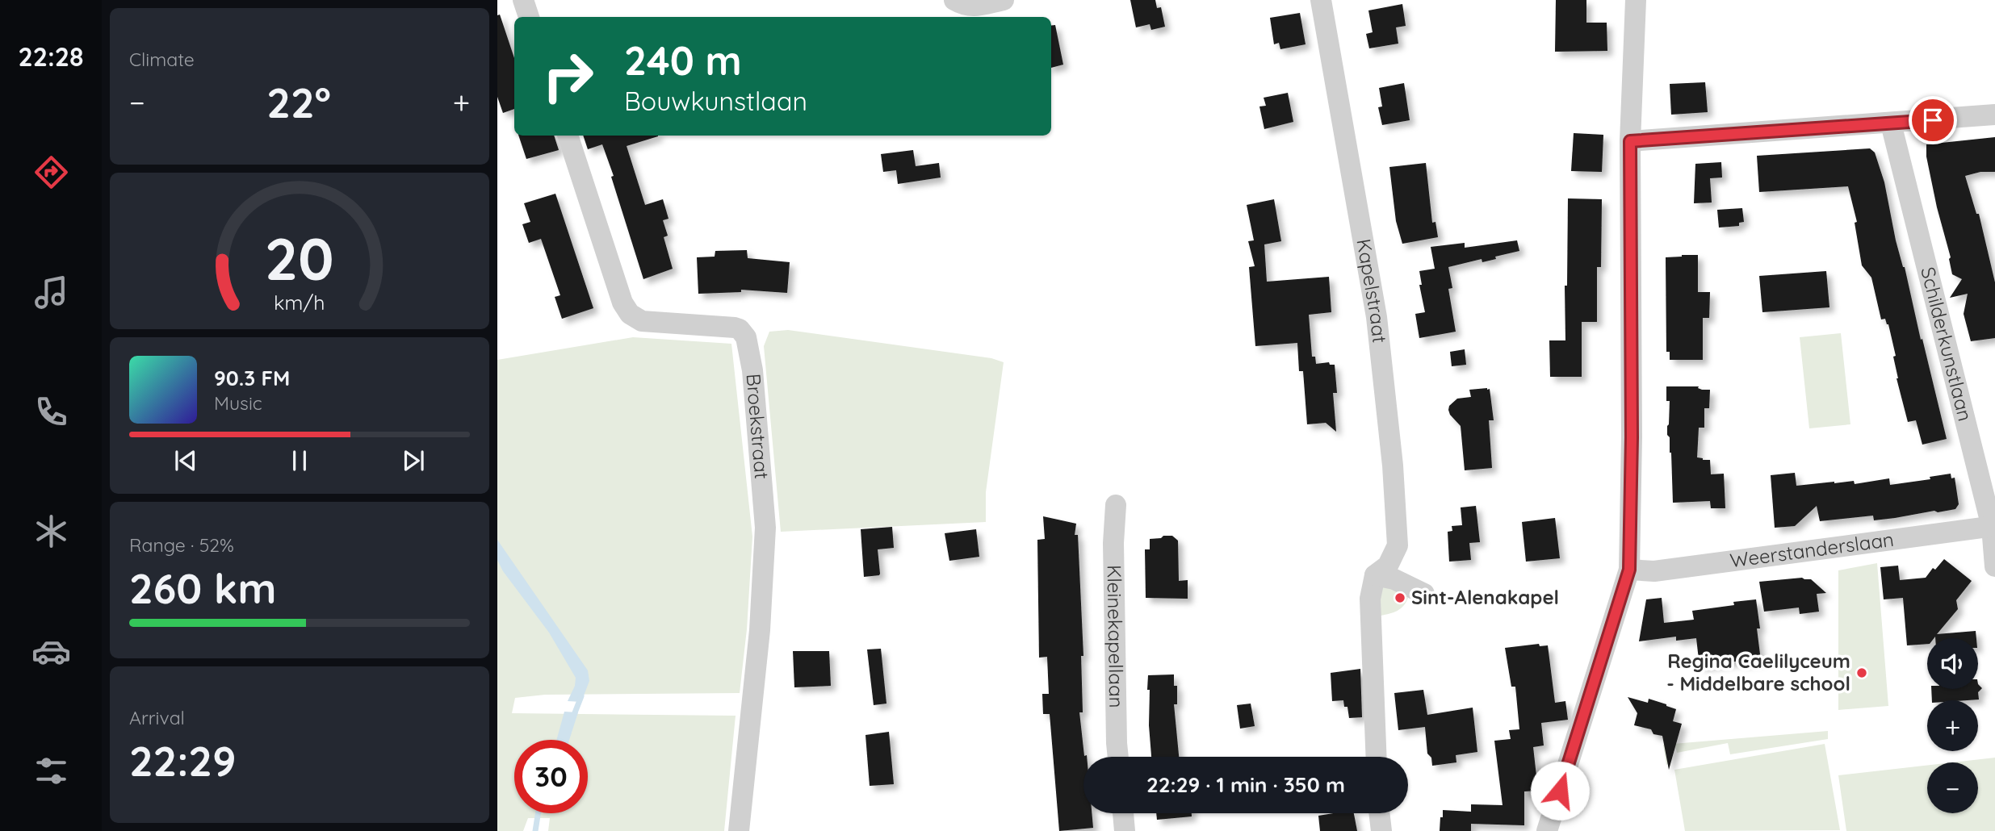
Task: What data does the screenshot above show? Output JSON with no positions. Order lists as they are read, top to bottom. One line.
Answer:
{"streets":{"street":["Kapelstraat","Schilderkunstlaan","Broekstraat","Weerstanderslaan","Kleinekapellaan"]},"crossings":[["Schilderkunstlaan","Weerstanderslaan"]],"places":["Sint-Alenakapel","Regina Caelilyceum - Middelbare school"],"page":{"tabs":"22:28","tile":["Climate",["Range · 52%","260 km"],["Arrival","22:29"]],"turn":["240 m","Bouwkunstlaan"],"heat":["−","22°","+"],"song":["90.3 FM","Music"],"map_buttons":["+","−"],"limit":"30","trip":"22:29 · 1 min · 350 m","gauge":["20","km/h"]}}
